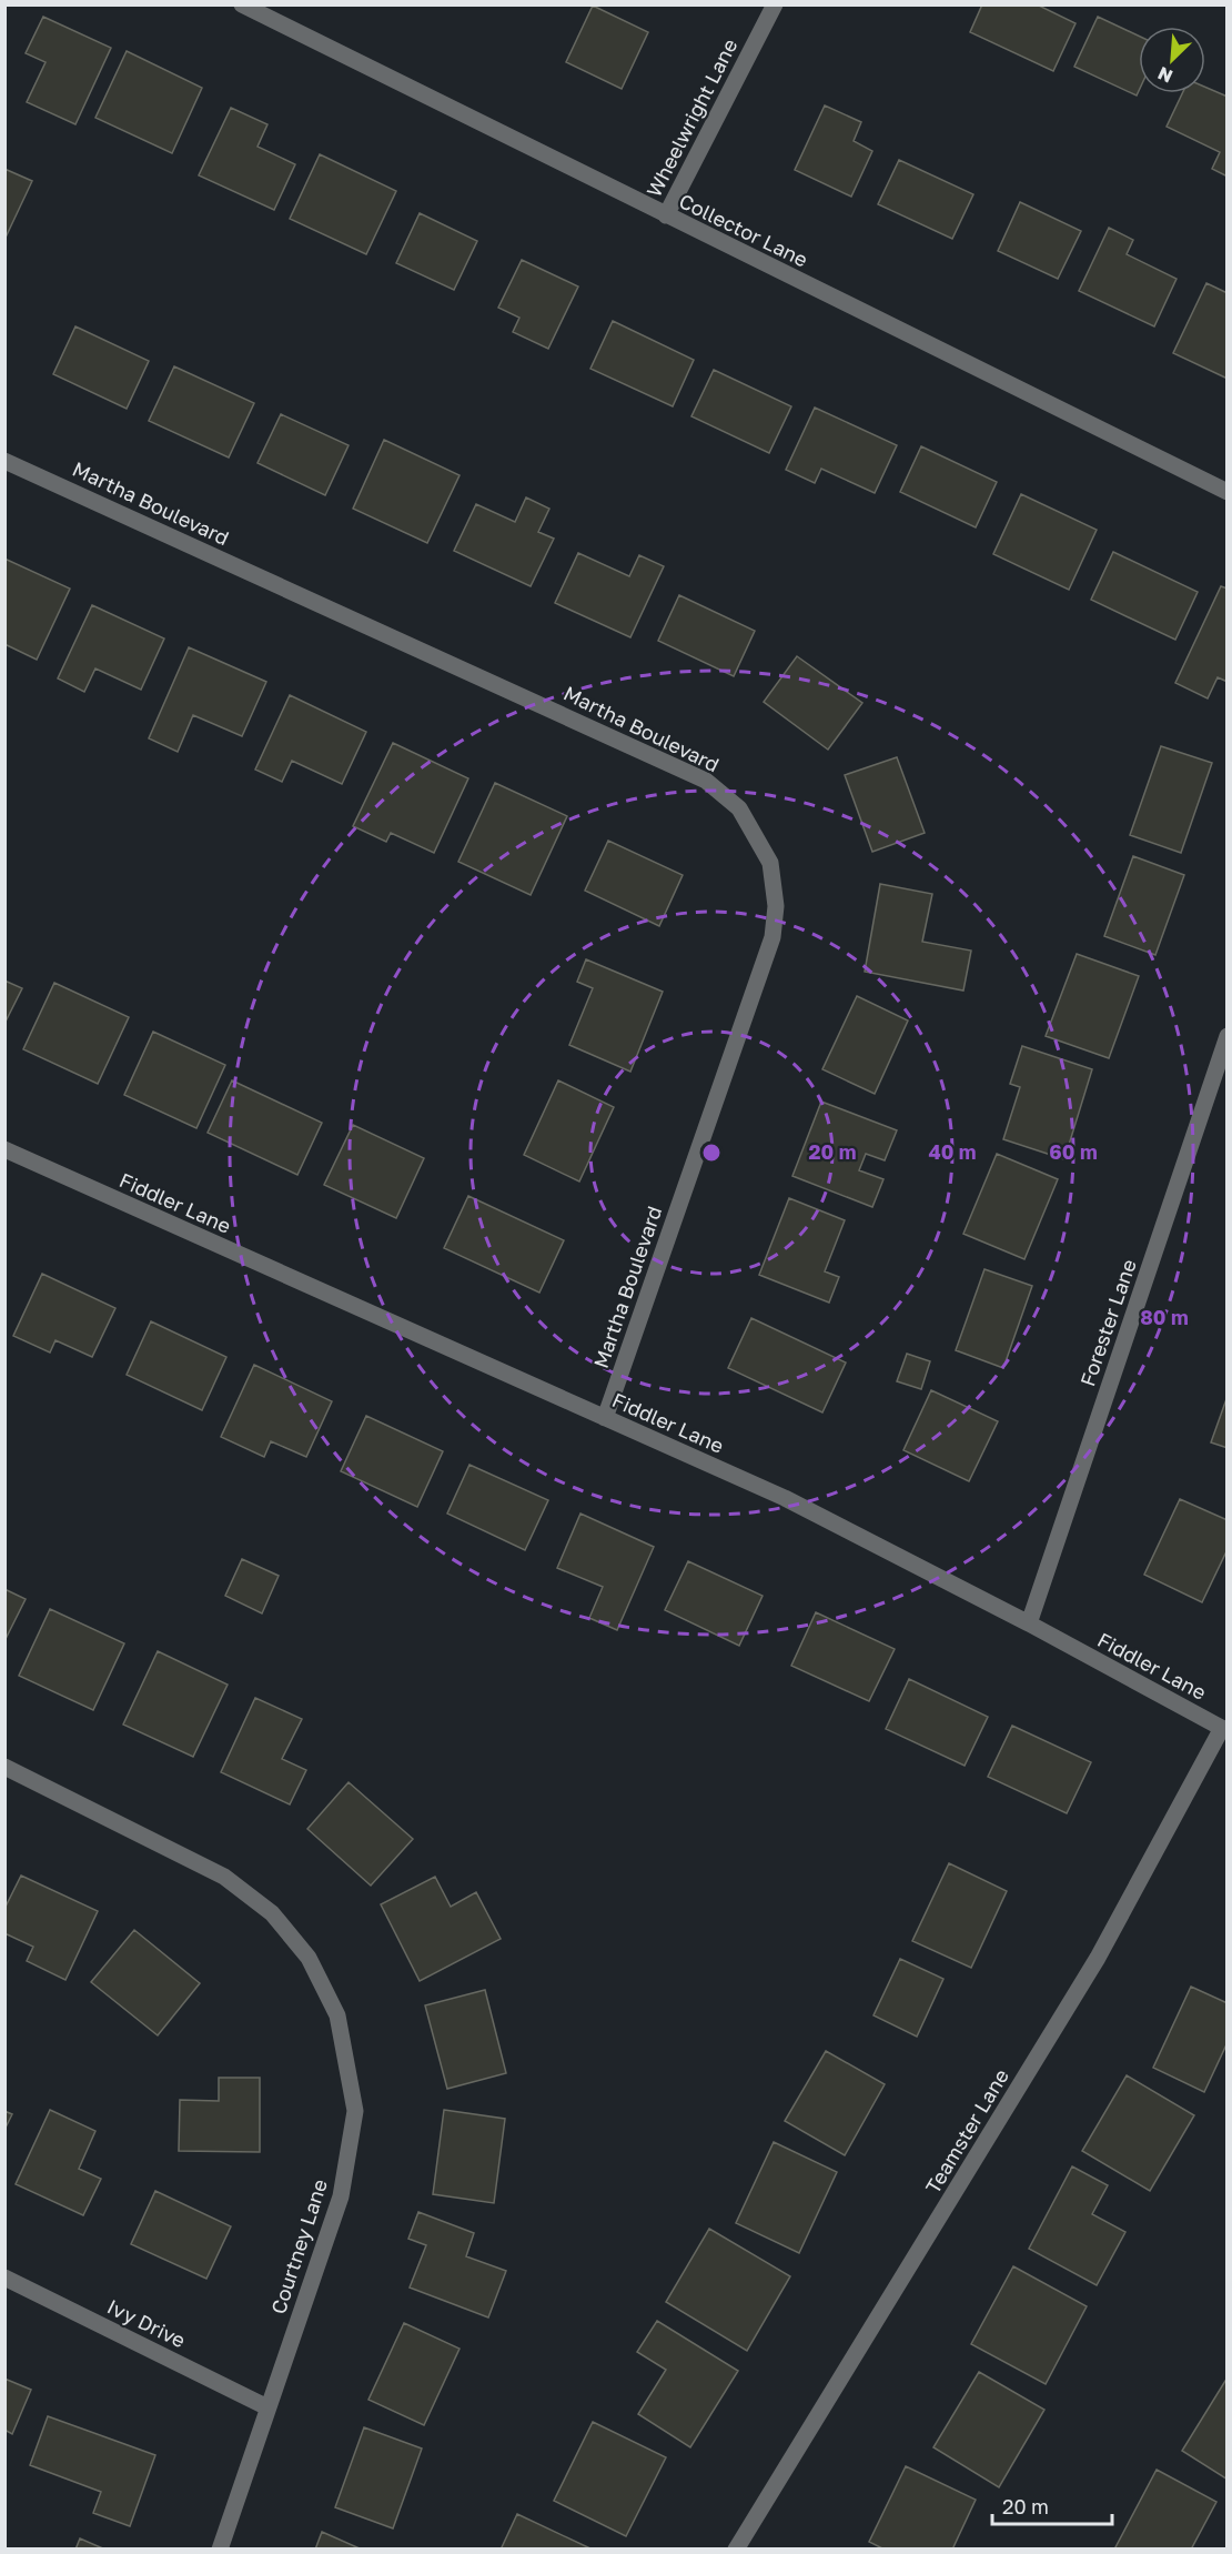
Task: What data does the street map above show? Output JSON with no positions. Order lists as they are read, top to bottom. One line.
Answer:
{"streets":{"street":["Wheelwright Lane","Collector Lane","Martha Boulevard","Fiddler Lane","Forester Lane","Teamster Lane","Courtney Lane","Ivy Drive"]},"crossings":[["Wheelwright Lane","Collector Lane"],["Martha Boulevard","Fiddler Lane"],["Fiddler Lane","Forester Lane"],["Fiddler Lane","Teamster Lane"],["Courtney Lane","Ivy Drive"]],"scale_bar":"20 m","north":"bottom left","rings":["20 m","40 m","60 m","80 m"]}
